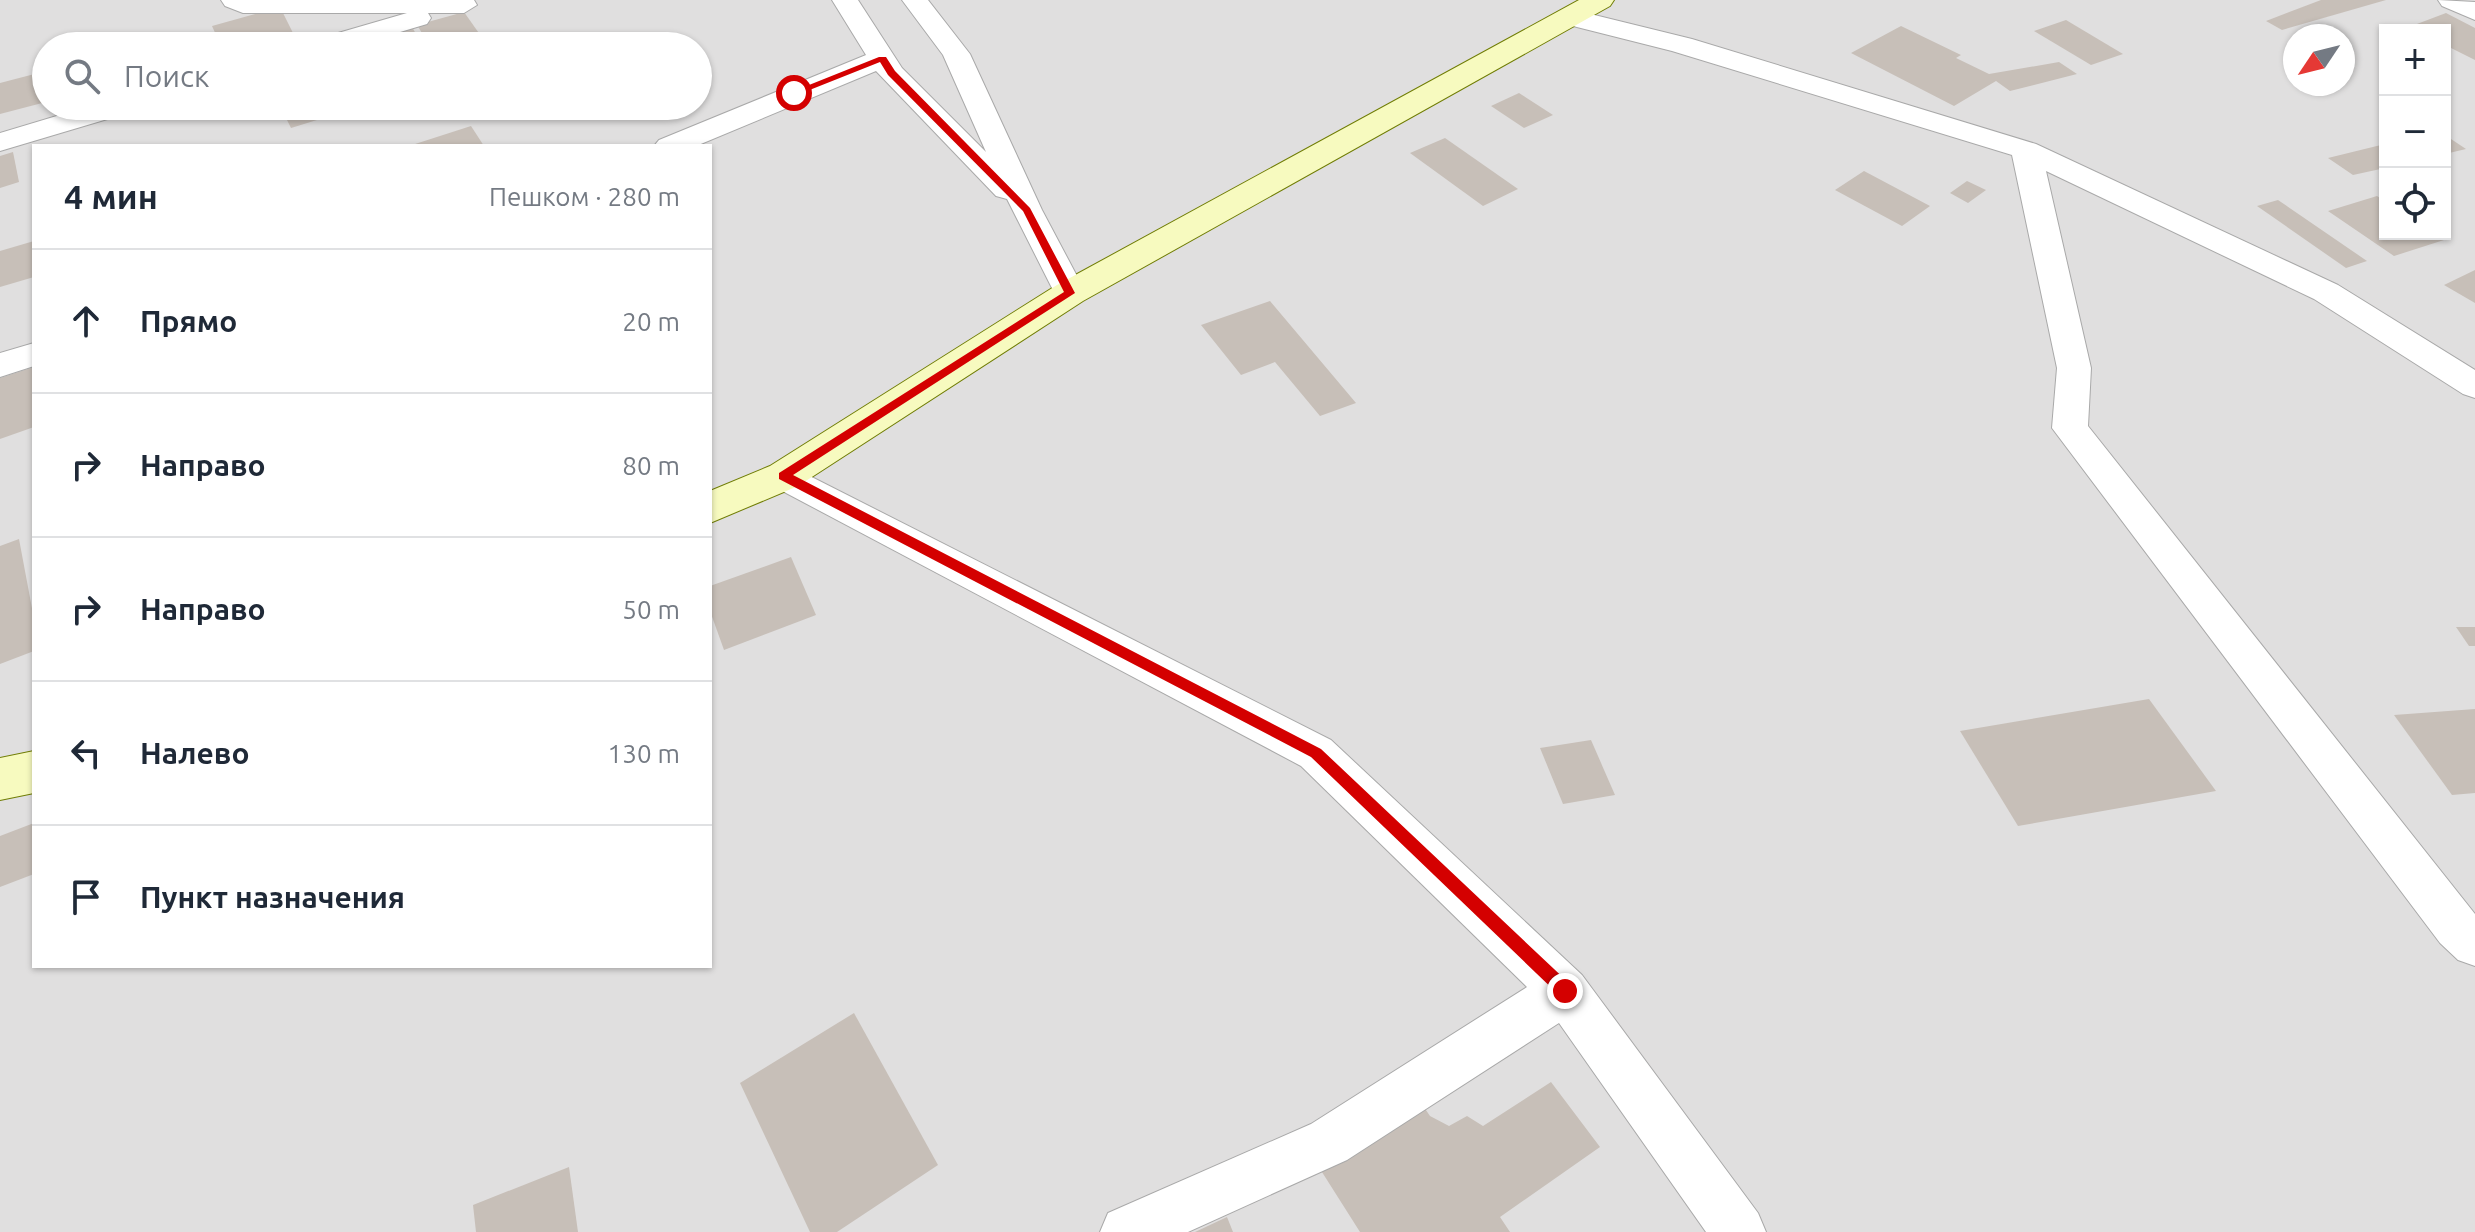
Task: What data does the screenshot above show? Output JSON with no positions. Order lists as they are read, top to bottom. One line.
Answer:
{"north":"bottom left","page":{"map_buttons":["+","−"],"search":"Поиск","heading":["4 мин","Пешком · 280 m"],"list":[["Прямо","20 m"],["Направо","80 m"],["Направо","50 m"],["Налево","130 m"],"Пункт назначения"]}}
